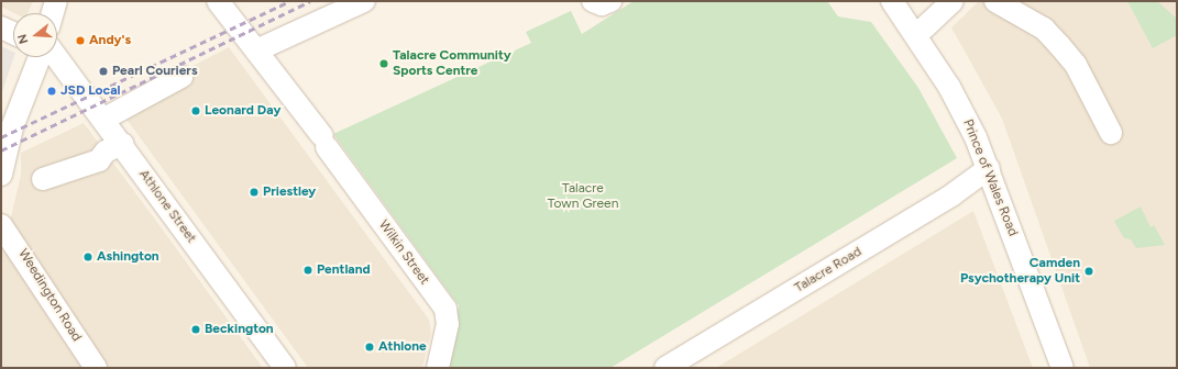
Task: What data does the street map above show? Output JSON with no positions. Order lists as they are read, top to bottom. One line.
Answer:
{"streets":{"street":["Prince of Wales Road","Athlone Street","Wilkin Street","Talacre Road","Weedington Road"]},"crossings":[["Prince of Wales Road","Talacre Road"]],"parks":["Talacre Town Green"],"places":["Andy's","Talacre Community Sports Centre","Pearl Couriers","JSD Local","Leonard Day","Priestley","Ashington","Pentland","Camden Psychotherapy Unit","Beckington","Athlone"],"north":"left"}
